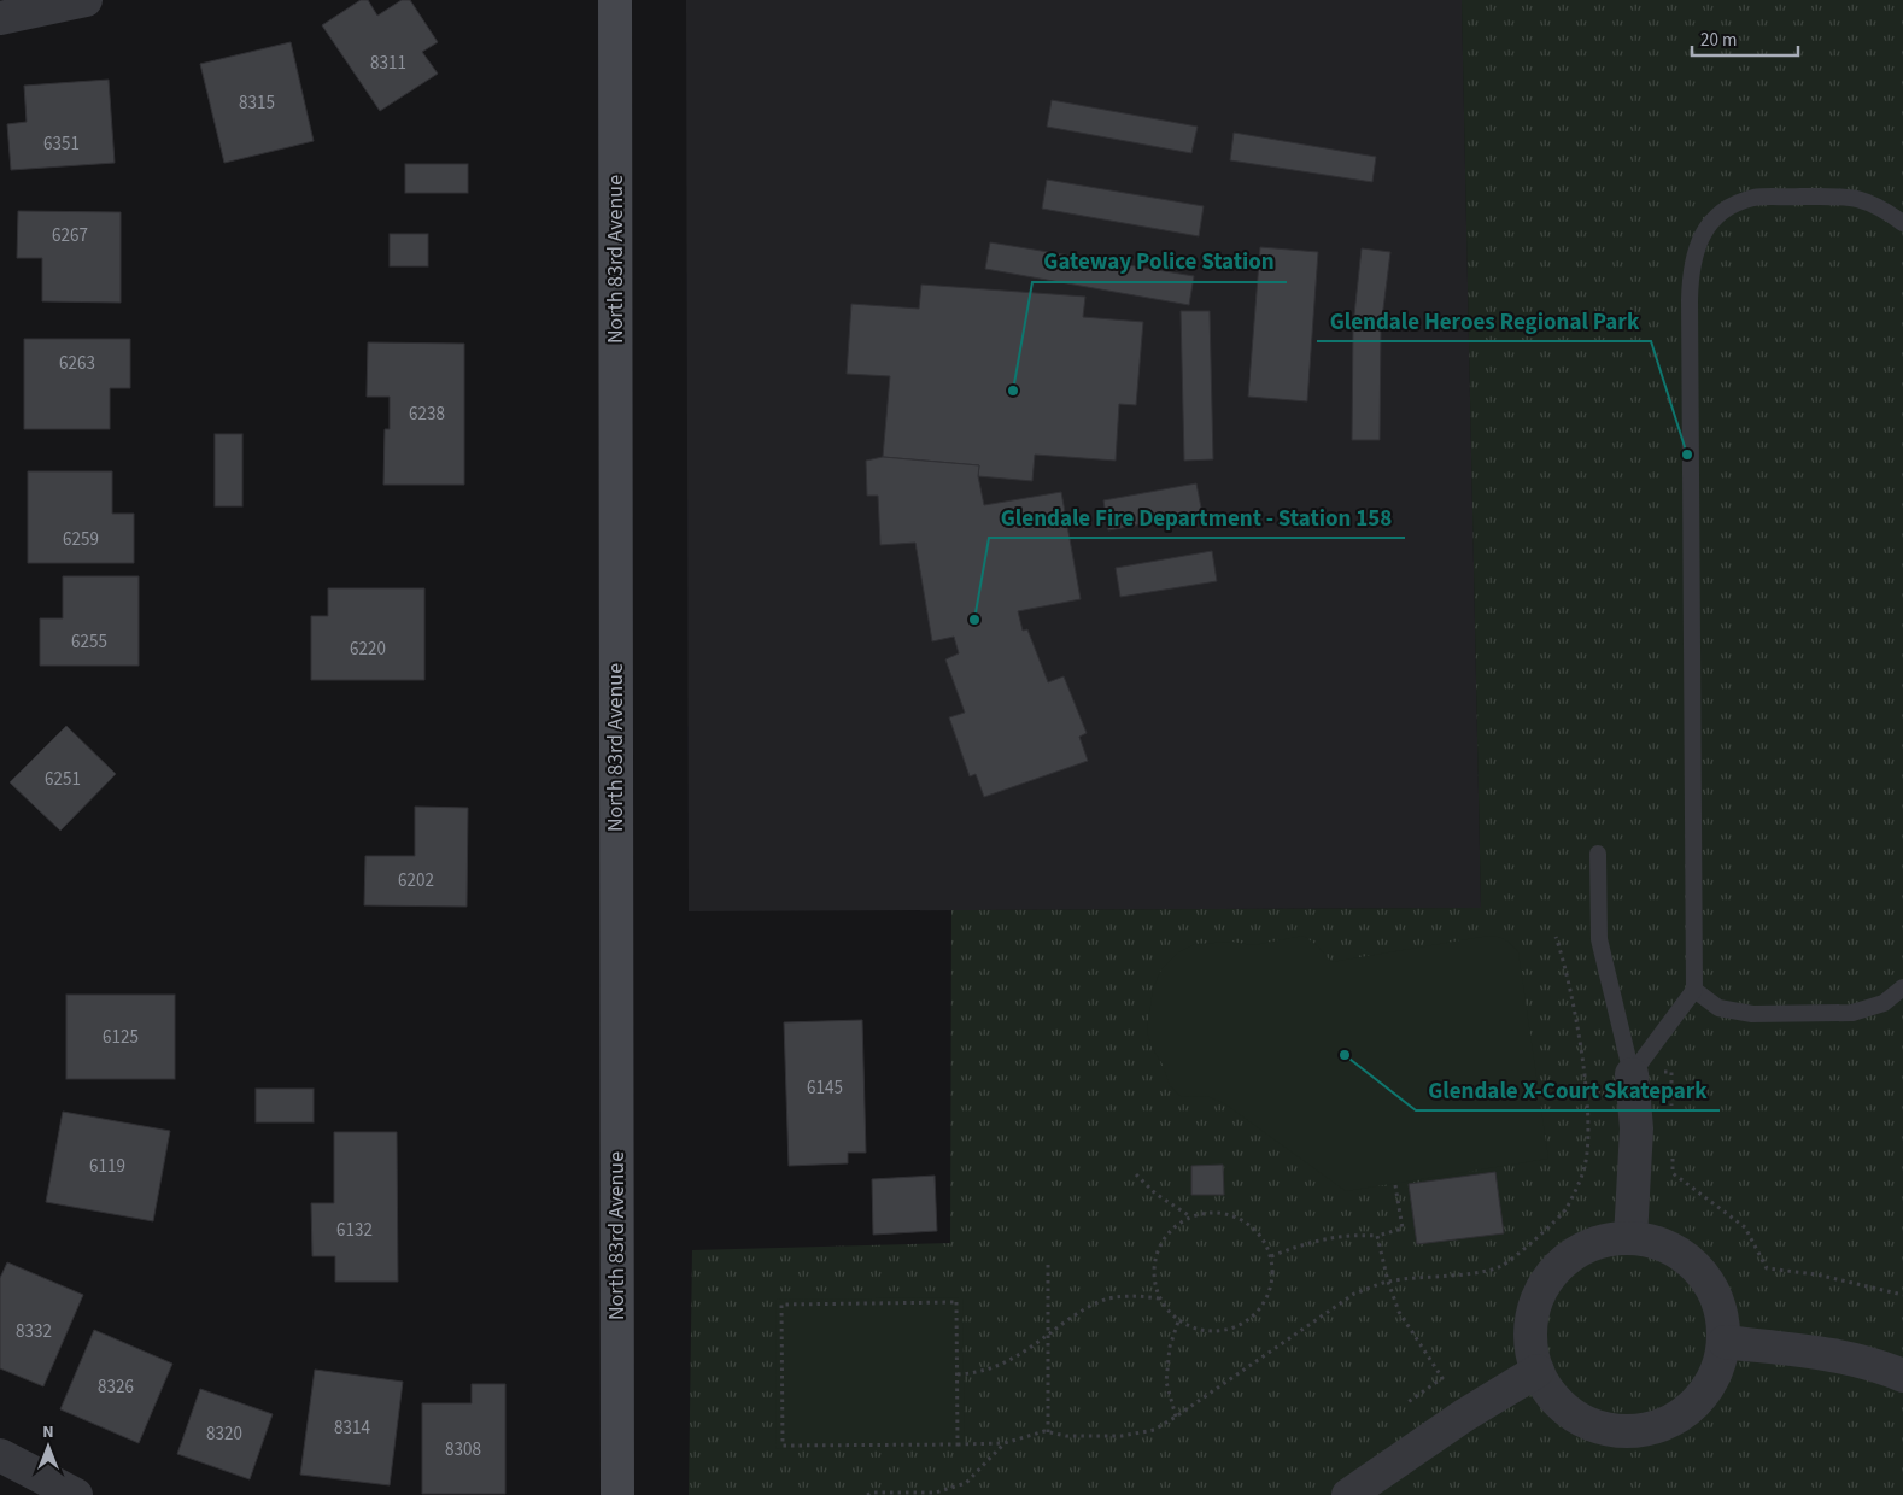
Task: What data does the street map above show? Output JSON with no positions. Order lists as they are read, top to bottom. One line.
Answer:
{"streets":{"main road":["North 83rd Avenue"]},"places":["Gateway Police Station","Glendale Heroes Regional Park","Glendale Fire Department - Station 158","Glendale X-Court Skatepark"],"house_numbers":["8311","8315","6351","6267","6263","6238","6259","6255","6220","6251","6202","6125","6145","6119","6132","8332","8326","8314","8320","8308"],"scale_bar":"20 m","north":"top"}
